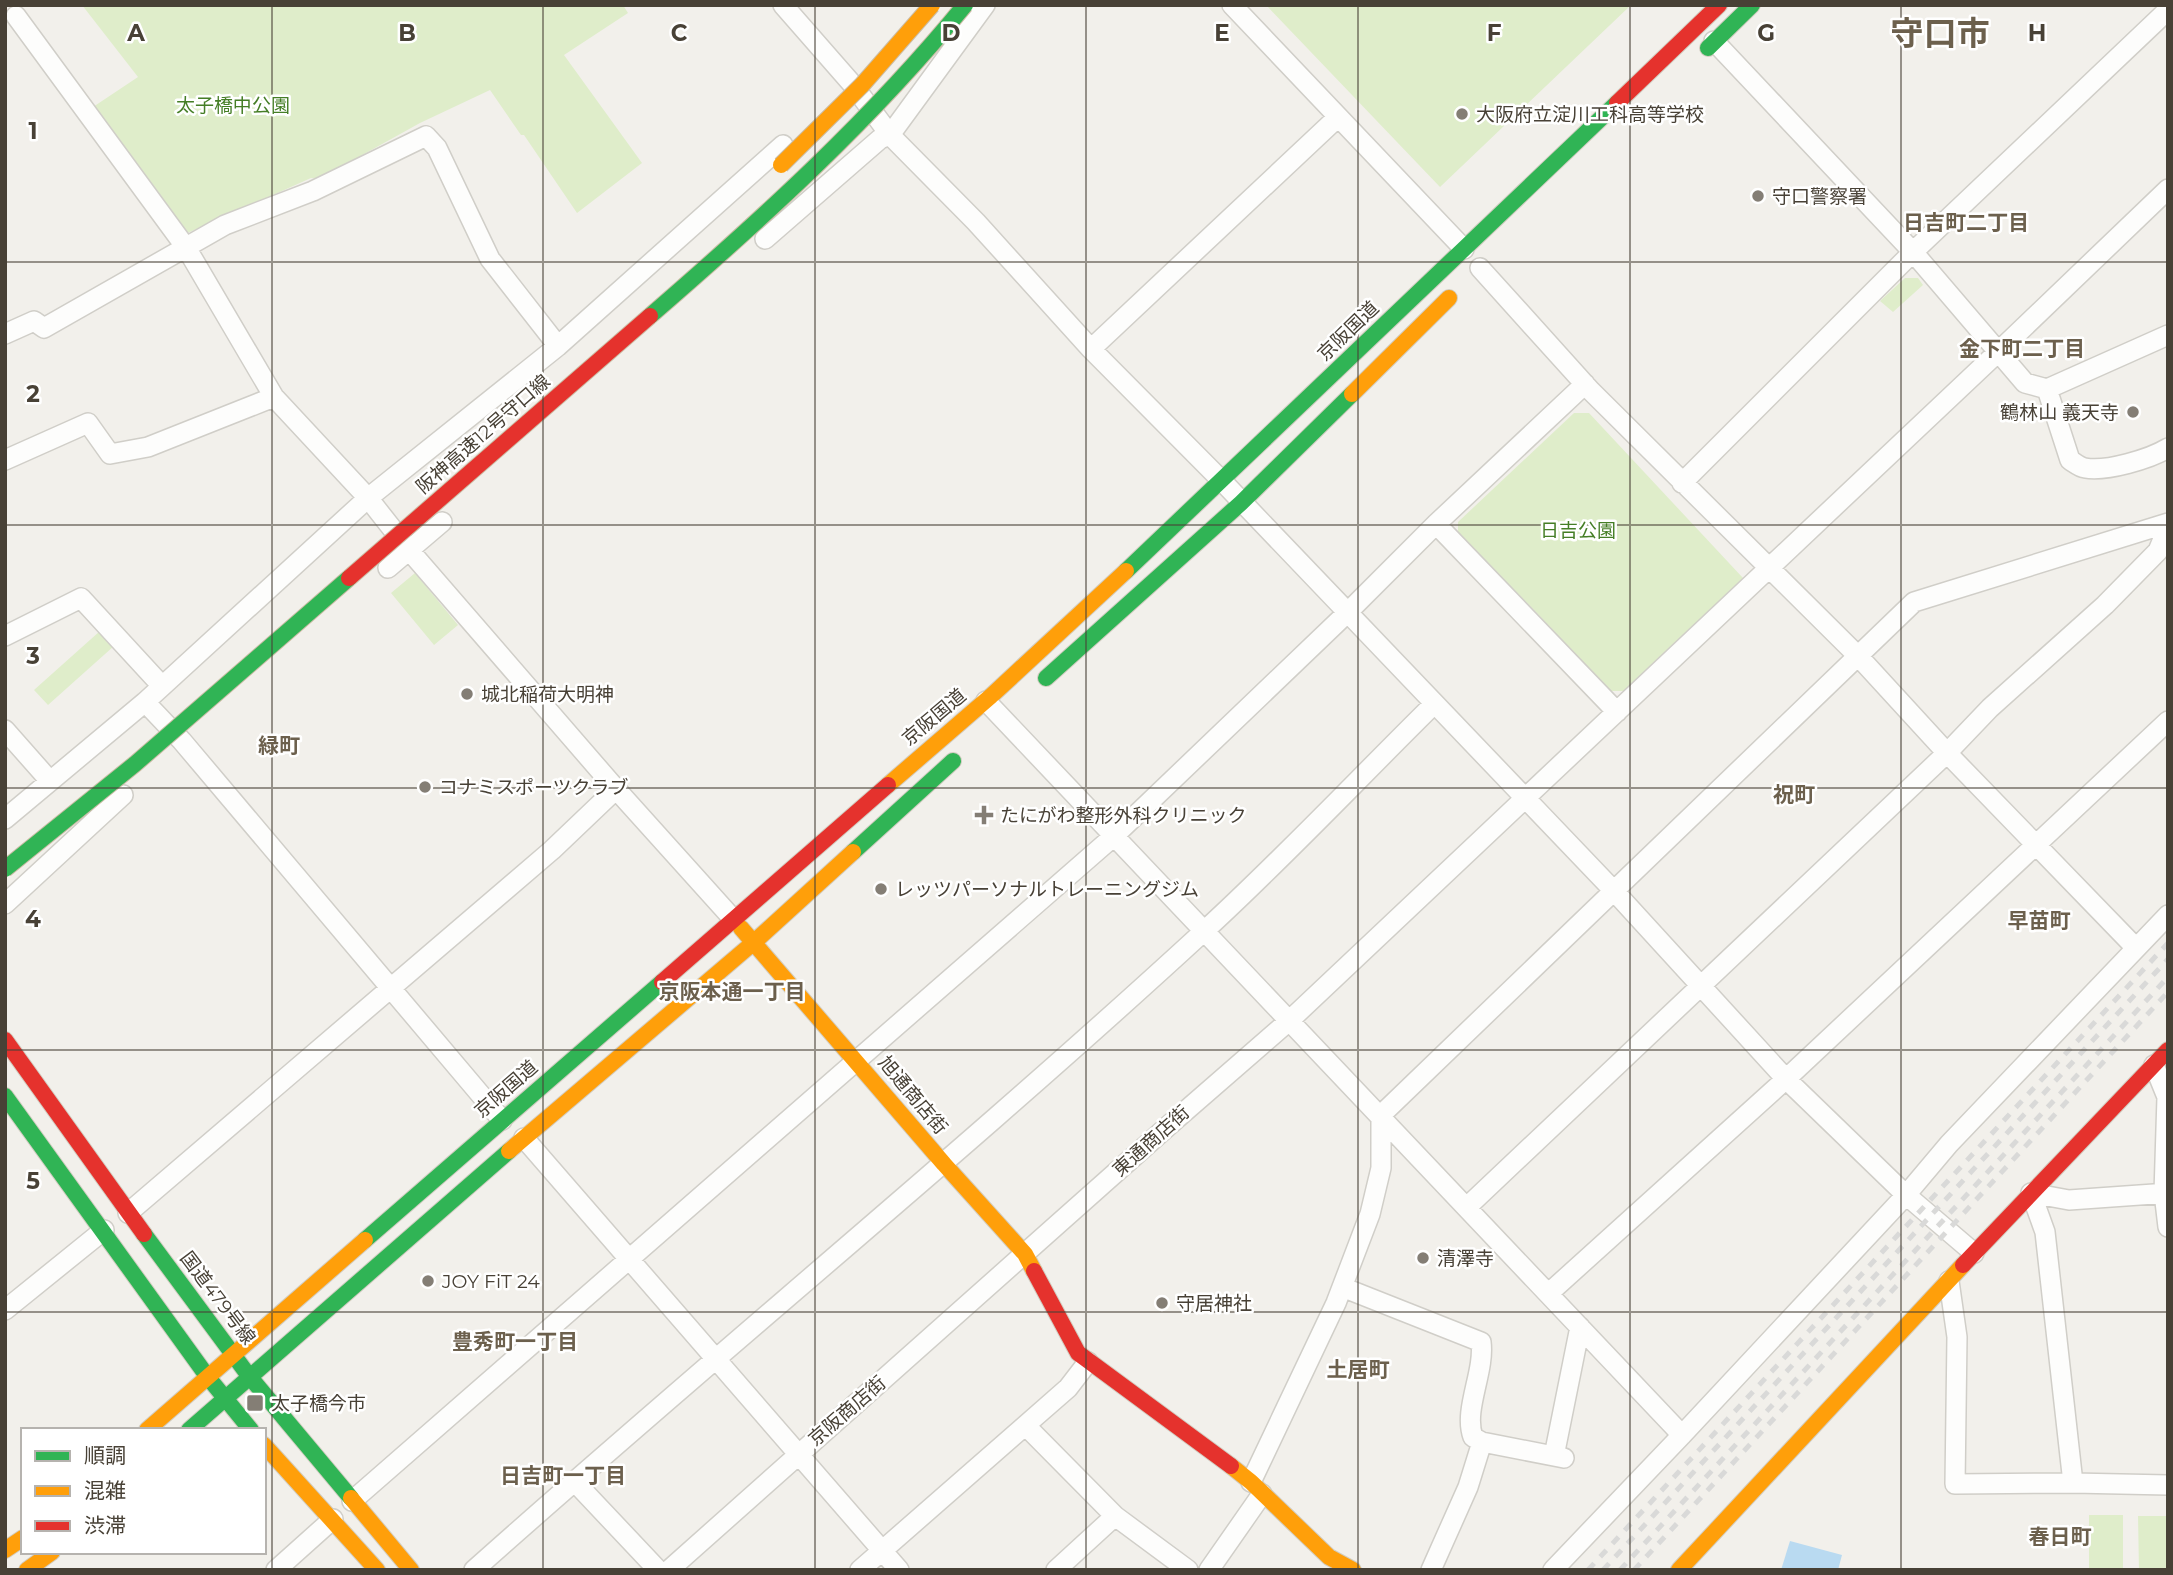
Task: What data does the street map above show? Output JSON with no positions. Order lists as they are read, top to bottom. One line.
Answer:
{"streets":{"main road":["京阪国道","阪神高速12号守口線","旭通商店街","国道479号線"],"street":["東通商店街","京阪商店街"]},"crossings":[["京阪国道","旭通商店街"],["京阪国道","国道479号線"],["旭通商店街","東通商店街"],["旭通商店街","京阪商店街"],["東通商店街","京阪商店街"]],"districts":["守口市","日吉町二丁目","金下町二丁目","緑町","祝町","早苗町","京阪本通一丁目","豊秀町一丁目","土居町","日吉町一丁目","春日町"],"parks":["太子橋中公園","日吉公園"],"places":{"other":["大阪府立淀川工科高等学校","守口警察署","鶴林山 義天寺","城北稲荷大明神","コナミスポーツクラブ","レッツパーソナルトレーニングジム","清澤寺","JOY FiT 24","守居神社"],"health":["たにがわ整形外科クリニック"],"transit":["太子橋今市"]},"legend":["順調","混雑","渋滞"],"grid":{"columns":["A","B","C","D","E","F","G","H"],"rows":["1","2","3","4","5"]}}
